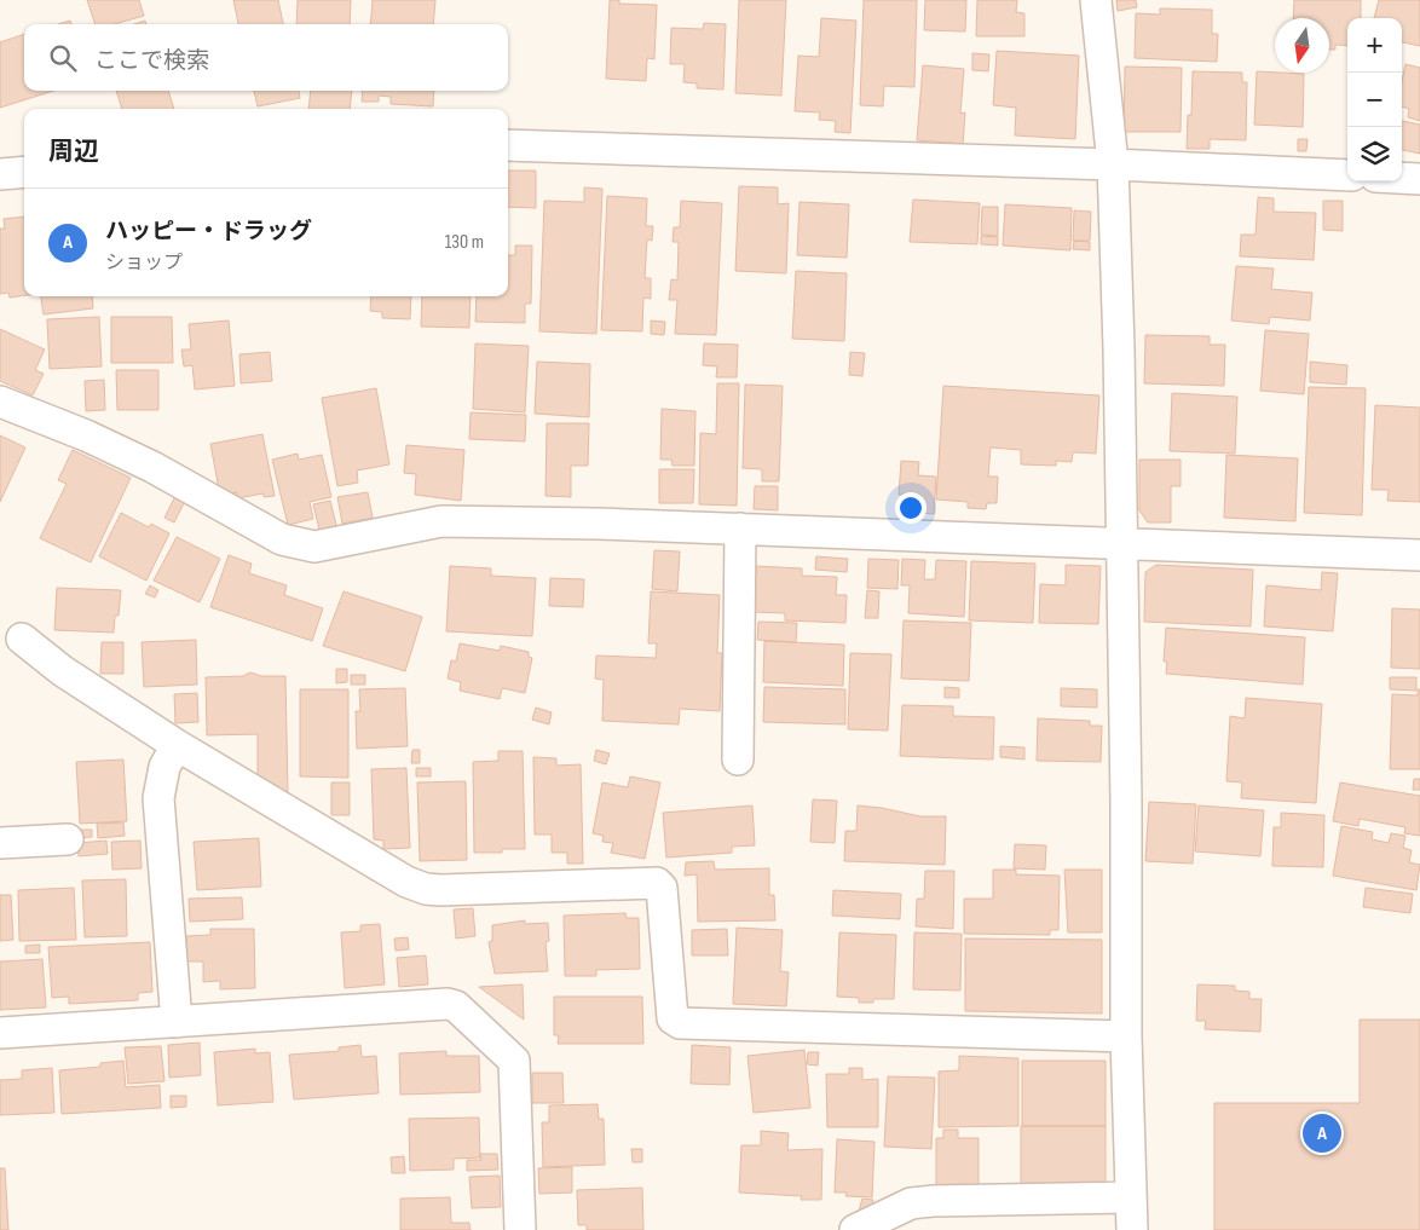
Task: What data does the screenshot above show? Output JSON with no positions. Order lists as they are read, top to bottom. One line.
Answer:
{"north":"bottom","page":{"map_buttons":["+","−"],"search":"ここで検索","heading":"周辺","list":[{"mark":"A","name":"ハッピー・ドラッグ","note":"ショップ","value":"130 m"}],"pins":"A"}}
